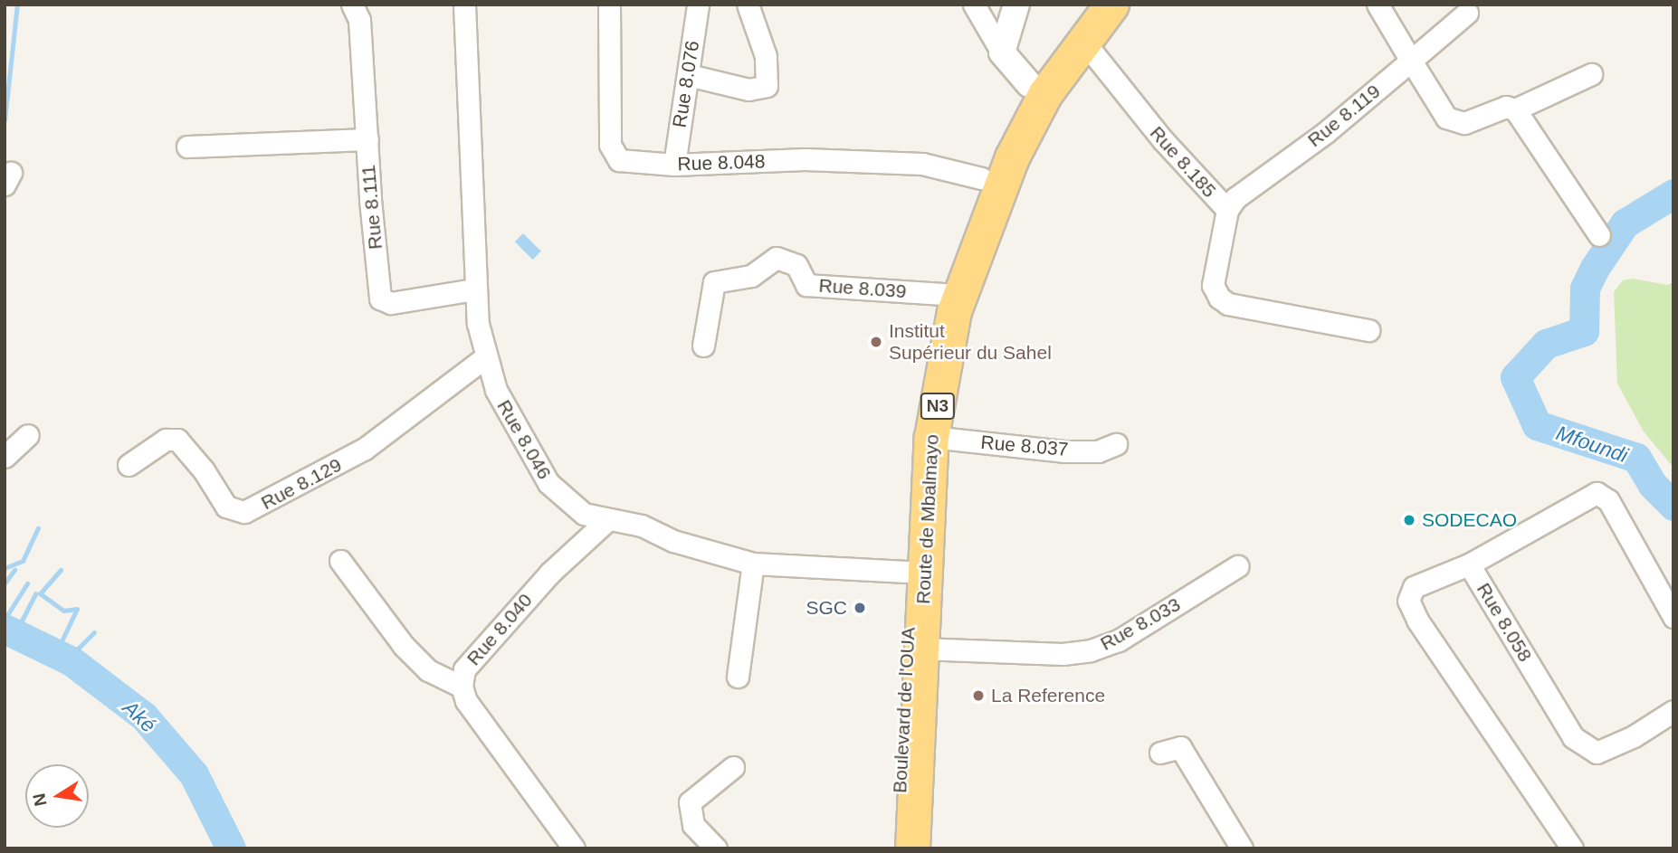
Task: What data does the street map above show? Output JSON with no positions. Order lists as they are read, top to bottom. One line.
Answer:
{"streets":{"highway":["N3","Route de Mbalmayo","Boulevard de l'OUA"],"street":["Rue 8.076","Rue 8.119","Rue 8.185","Rue 8.048","Rue 8.111","Rue 8.039","Rue 8.046","Rue 8.037","Rue 8.129","Rue 8.058","Rue 8.033","Rue 8.040"]},"crossings":[["Rue 8.076","Rue 8.048"],["Rue 8.119","Rue 8.185"],["Rue 8.185","Route de Mbalmayo"],["Rue 8.048","Boulevard de l'OUA"],["Rue 8.111","Rue 8.046"],["Rue 8.039","Boulevard de l'OUA"],["Rue 8.046","Rue 8.129"],["Rue 8.046","Route de Mbalmayo"],["Rue 8.046","Rue 8.040"],["Rue 8.046","Boulevard de l'OUA"],["Rue 8.037","Route de Mbalmayo"],["Route de Mbalmayo","Rue 8.033"],["Route de Mbalmayo","Boulevard de l'OUA"]],"water":["Mfoundi","Aké"],"places":["Institut Supérieur du Sahel","SODECAO","SGC","La Reference"],"north":"left"}
